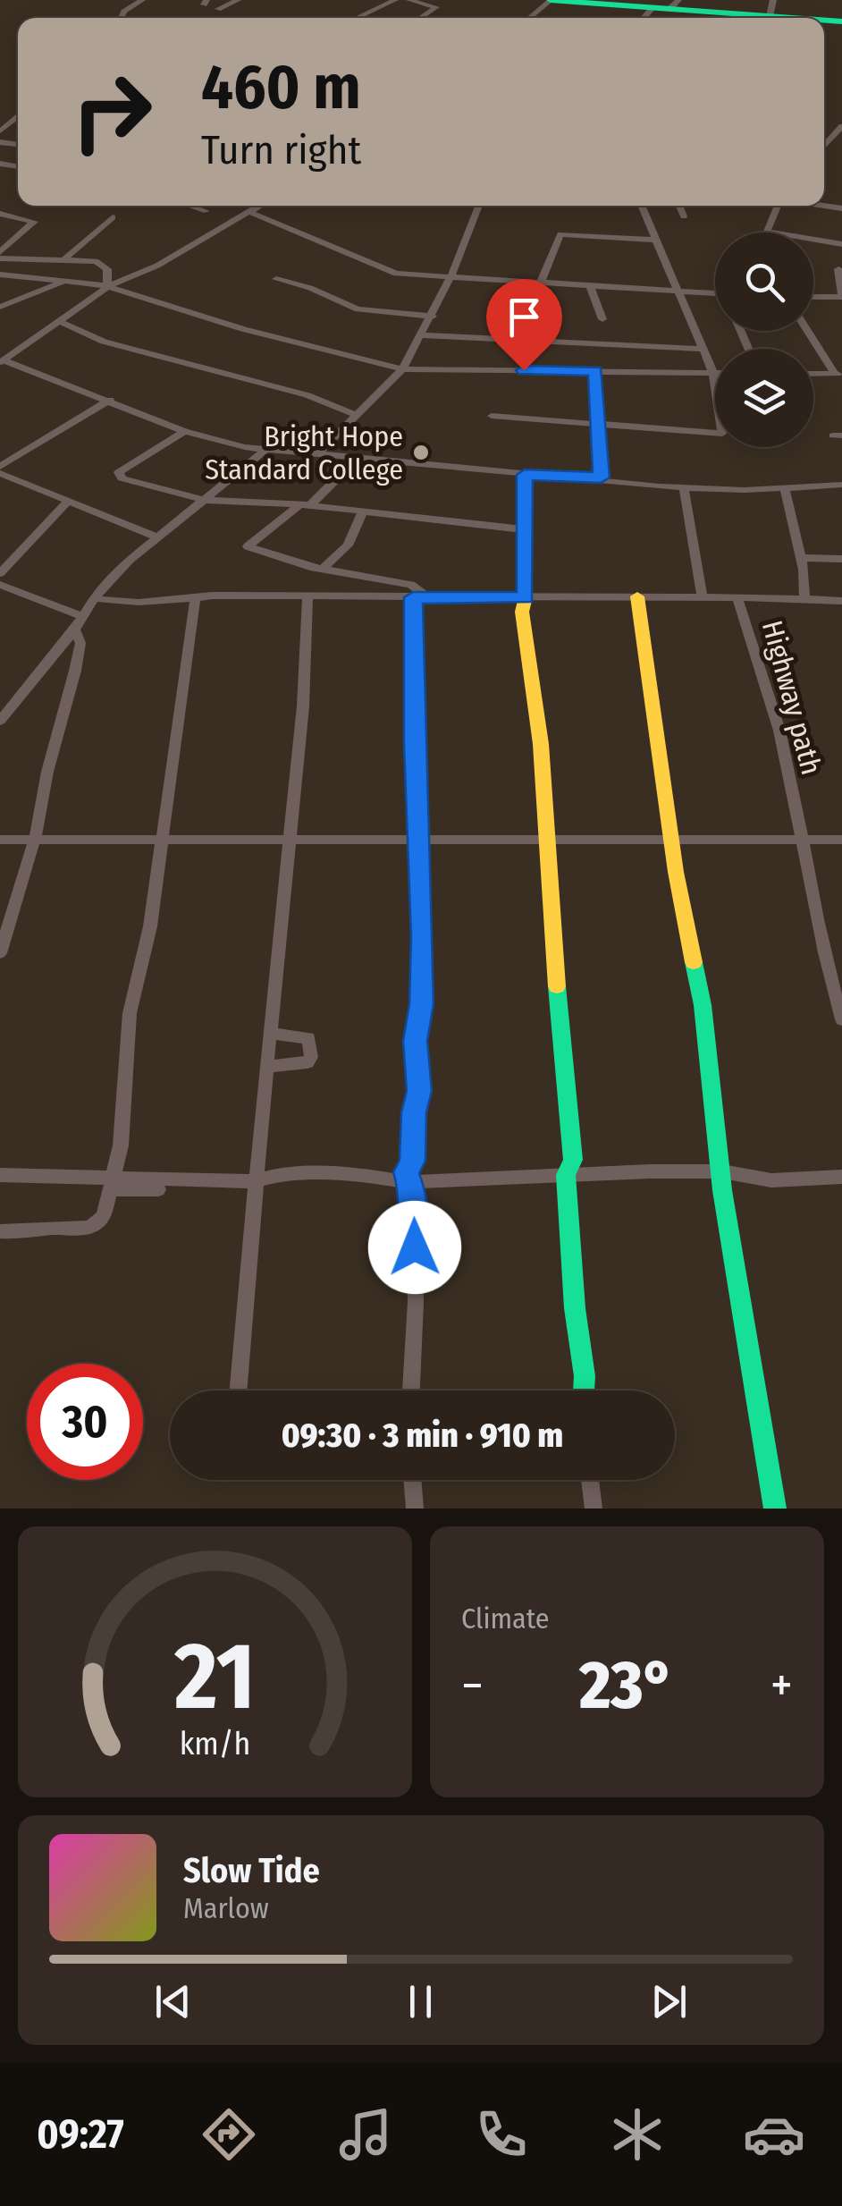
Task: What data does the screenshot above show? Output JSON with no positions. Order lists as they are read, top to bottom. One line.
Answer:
{"streets":{"street":["Highway path"]},"places":["Bright Hope Standard College"],"page":{"turn":["460 m","Turn right"],"limit":"30","trip":"09:30 · 3 min · 910 m","tile":"Climate","heat":["−","23°","+"],"song":["Slow Tide","Marlow"],"tabs":"09:27","gauge":["21","km/h"]}}
